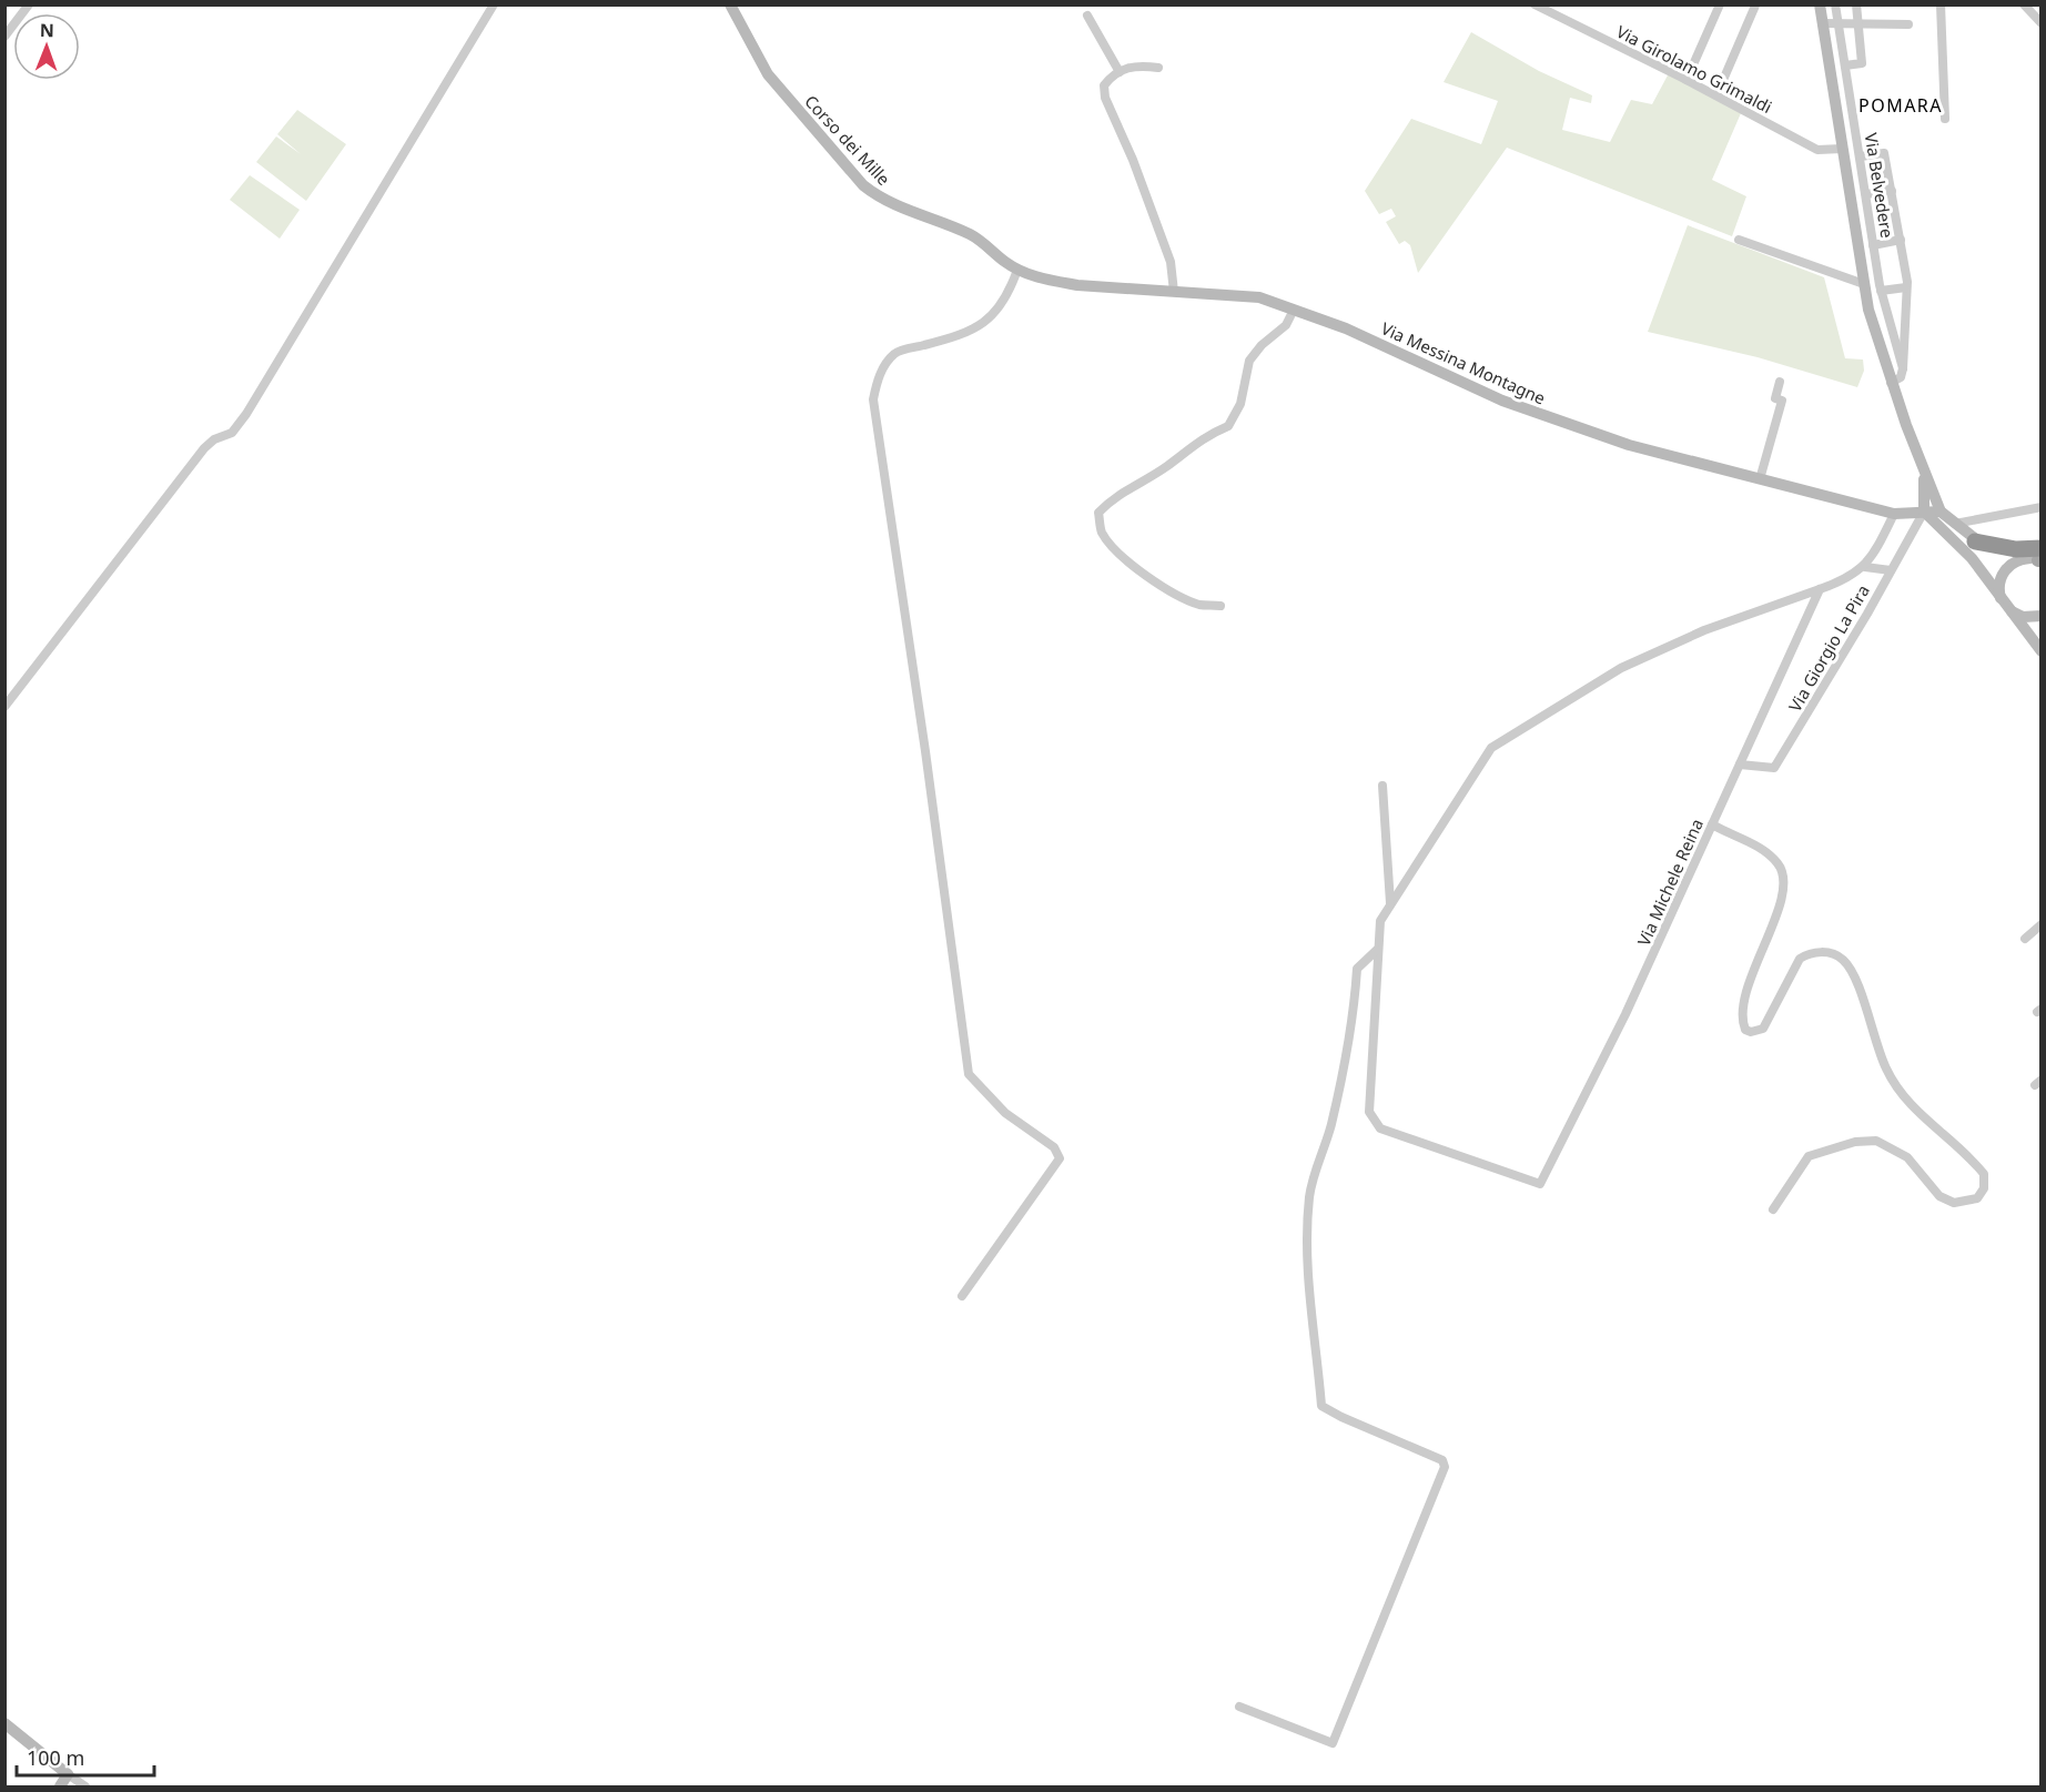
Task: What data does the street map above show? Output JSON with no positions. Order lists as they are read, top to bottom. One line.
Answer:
{"streets":{"street":["Via Girolamo Grimaldi","Corso dei Mille","Via Belvedere","Via Messina Montagne","Via Giorgio La Pira","Via Michele Reina"]},"crossings":[["Corso dei Mille","Via Messina Montagne"],["Via Messina Montagne","Via Giorgio La Pira"],["Via Giorgio La Pira","Via Michele Reina"]],"districts":["POMARA"],"scale_bar":"100 m","north":"top"}
